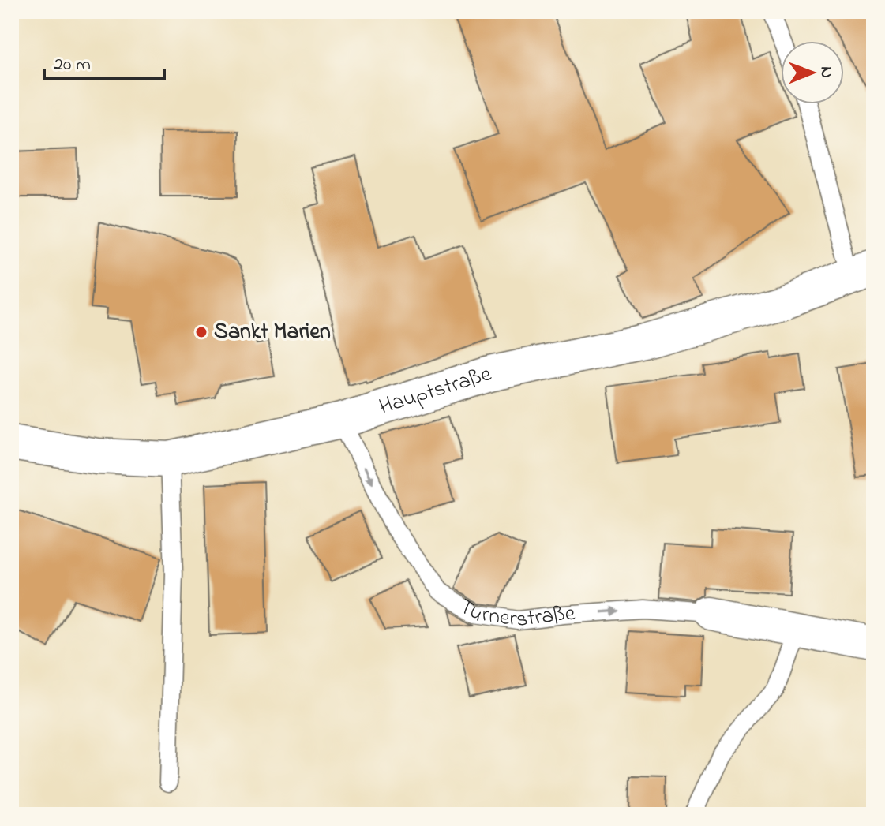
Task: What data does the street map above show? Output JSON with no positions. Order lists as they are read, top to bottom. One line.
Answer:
{"streets":{"main road":["Hauptstraße"],"street":["Turnerstraße"]},"crossings":[["Hauptstraße","Turnerstraße"]],"one_way":["Turnerstraße"],"places":["Sankt Marien"],"scale_bar":"20 m","north":"right"}
